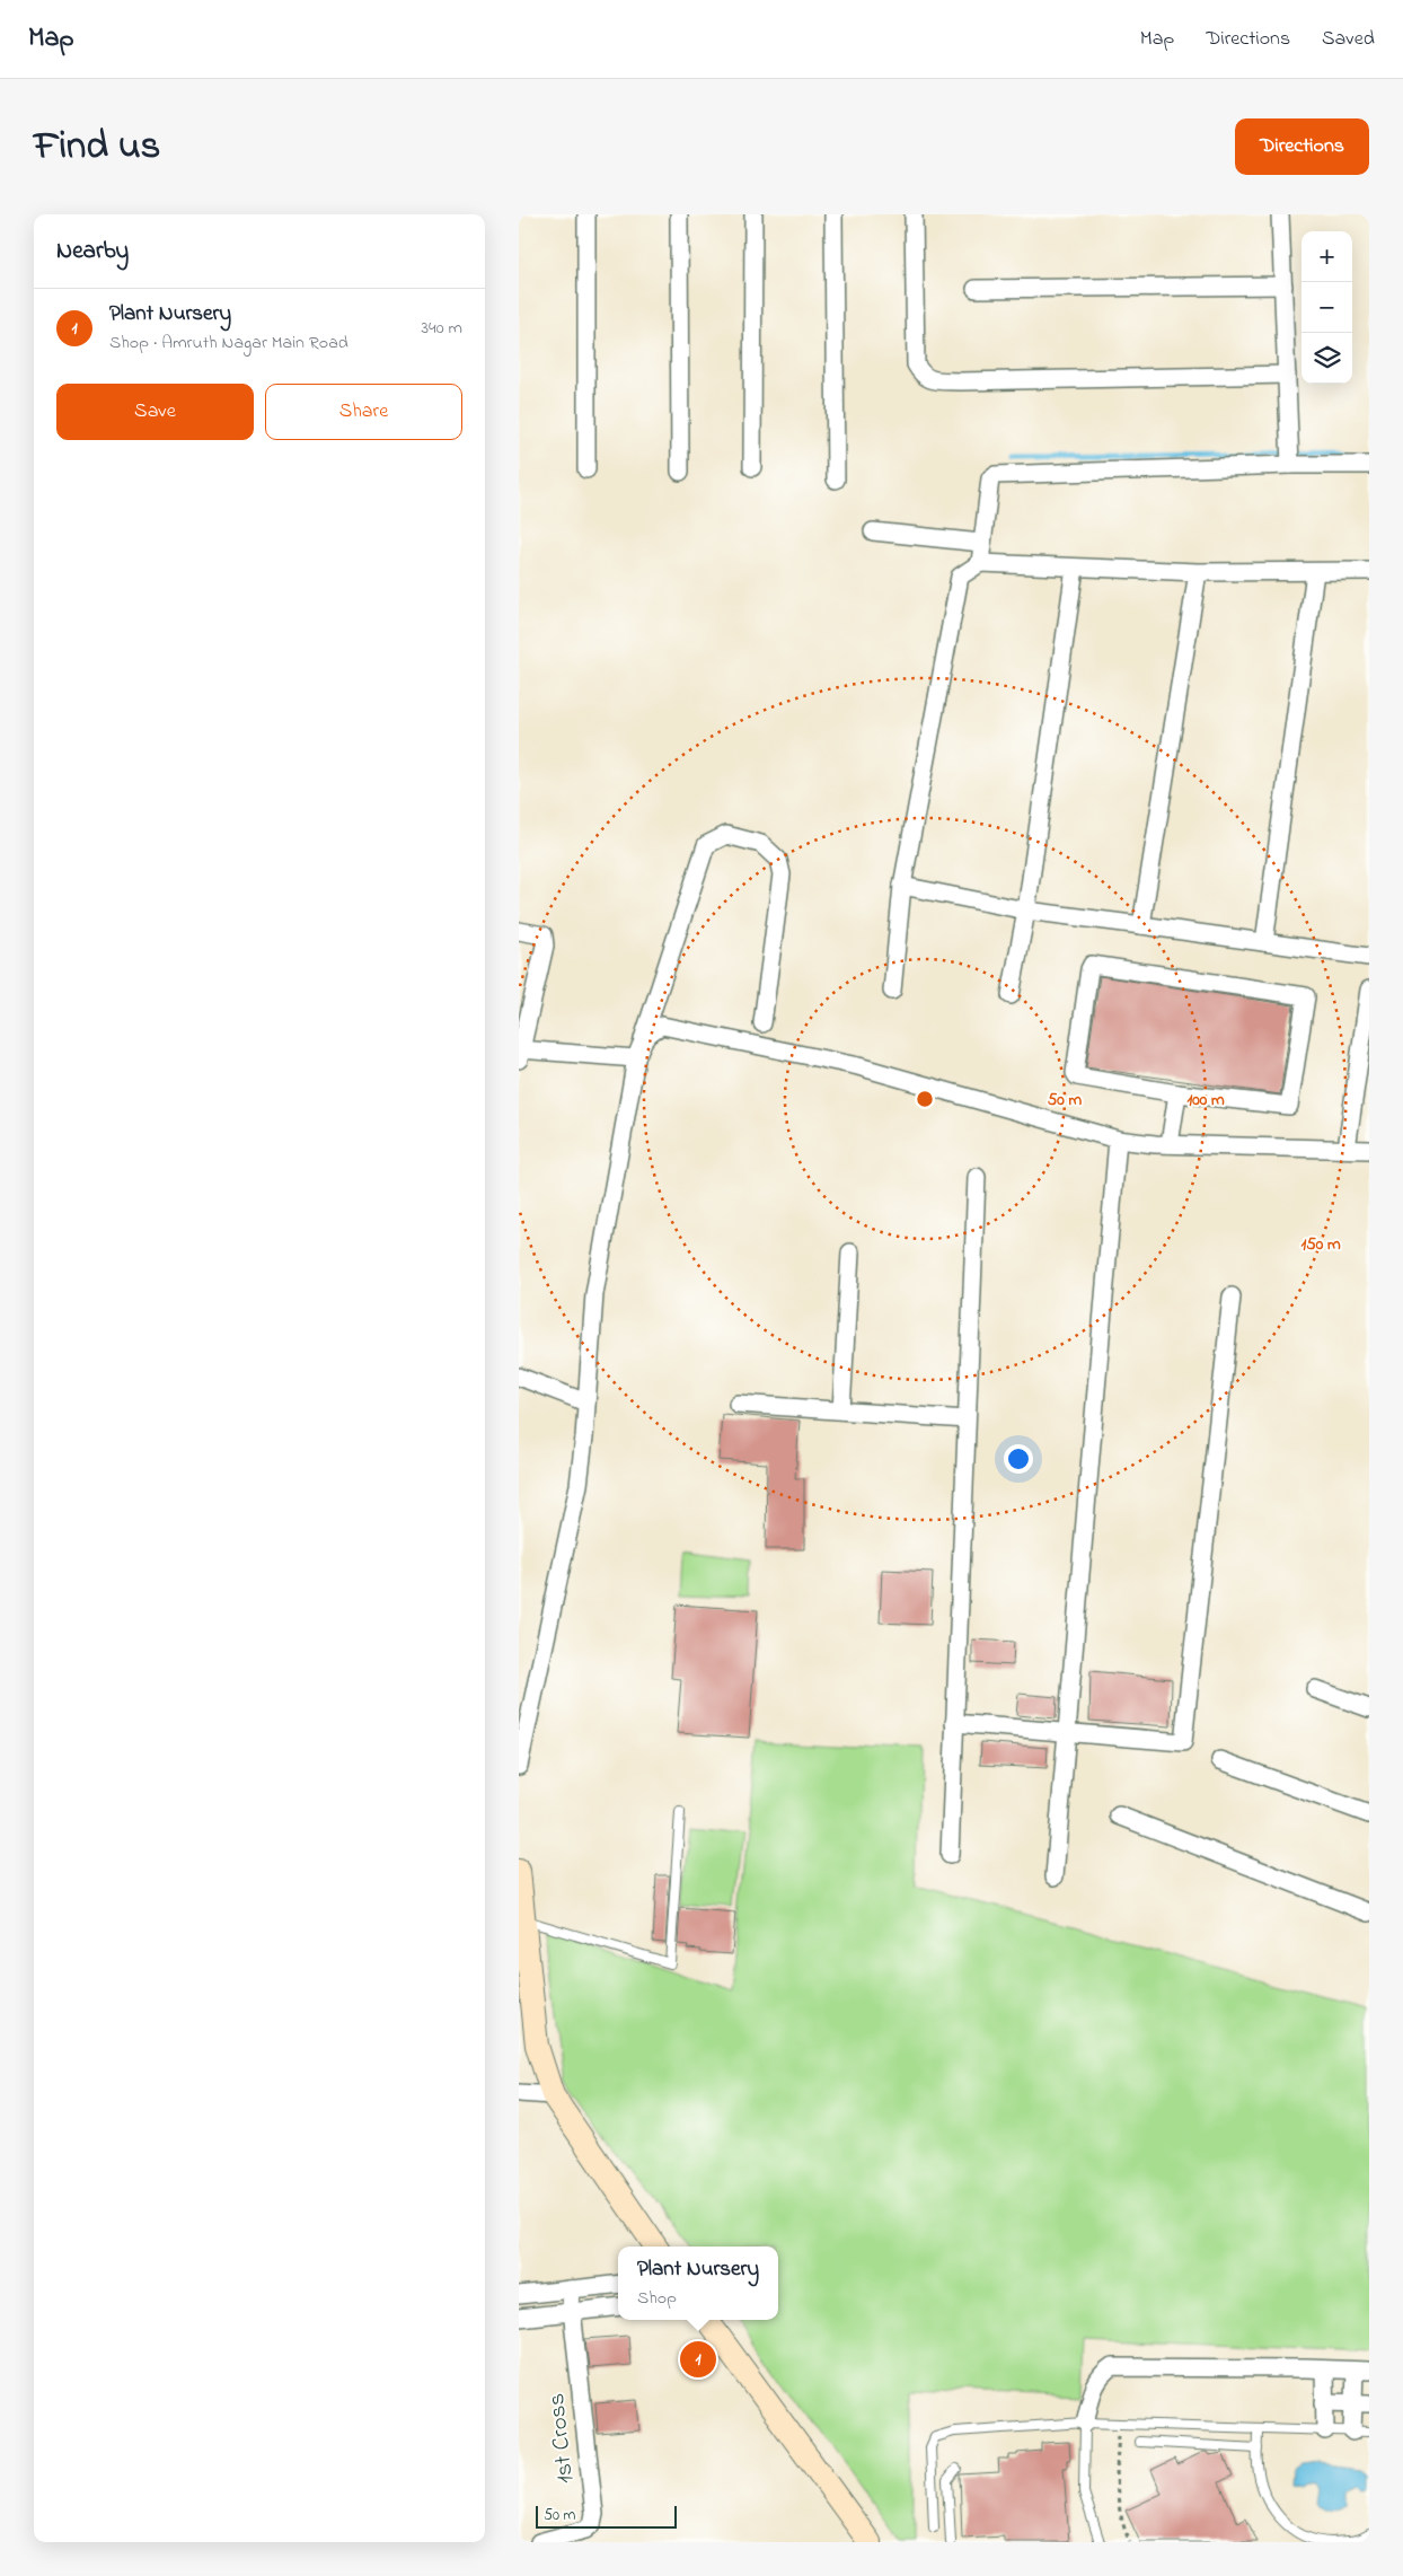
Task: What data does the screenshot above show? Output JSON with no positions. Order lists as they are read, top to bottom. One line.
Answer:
{"streets":{"street":["1st Cross"]},"scale_bar":"50 m","page":{"header":"Map","nav":["Map","Directions","Saved"],"title":"Find us","buttons":["Directions",["Save","Share"]],"heading":"Nearby","map_buttons":["+","−"],"list":[{"mark":"1","name":"Plant Nursery","note":"Shop · Amruth Nagar Main Road","value":"340 m"}],"popup":["Plant Nursery","Shop"],"pins":"1","scale":"50 m"},"rings":["50 m","100 m","150 m"]}
